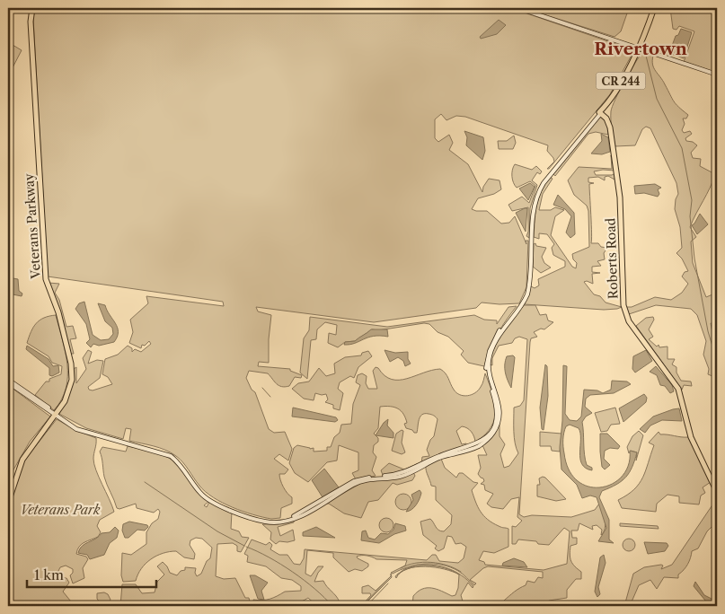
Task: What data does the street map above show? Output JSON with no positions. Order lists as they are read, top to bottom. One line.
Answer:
{"streets":{"main road":["CR 244","Veterans Parkway","Roberts Road"]},"crossings":[["CR 244","Veterans Parkway"],["CR 244","Roberts Road"]],"districts":["Rivertown"],"parks":["Veterans Park"],"scale_bar":"1 km"}
